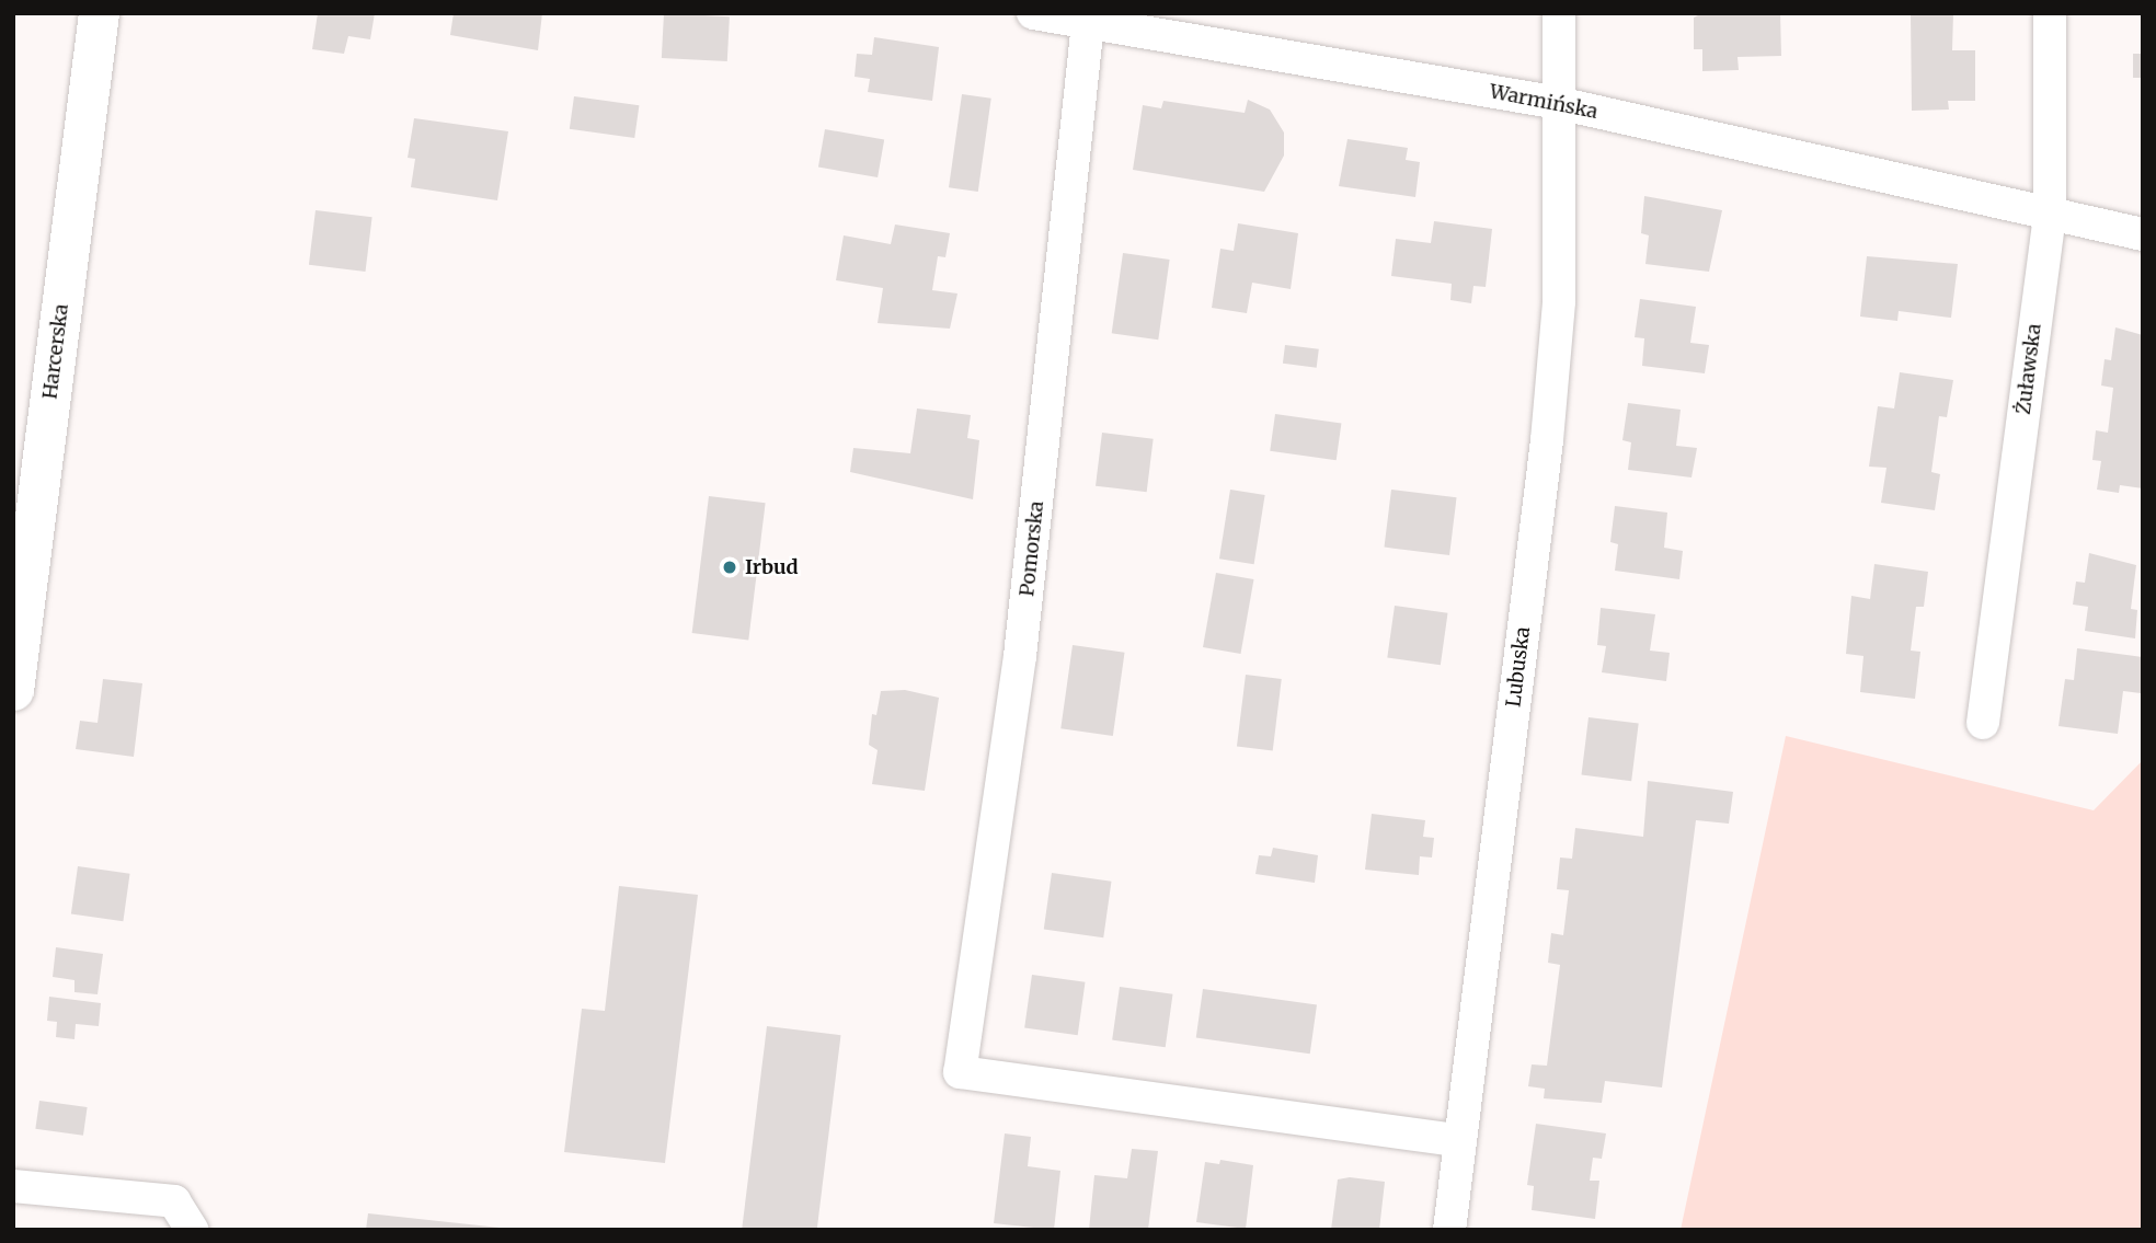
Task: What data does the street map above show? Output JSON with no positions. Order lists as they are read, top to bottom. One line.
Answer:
{"streets":{"street":["Warmińska","Harcerska","Żuławska","Pomorska","Lubuska"]},"crossings":[["Warmińska","Żuławska"],["Warmińska","Pomorska"],["Warmińska","Lubuska"],["Pomorska","Lubuska"]],"places":["Irbud"]}
